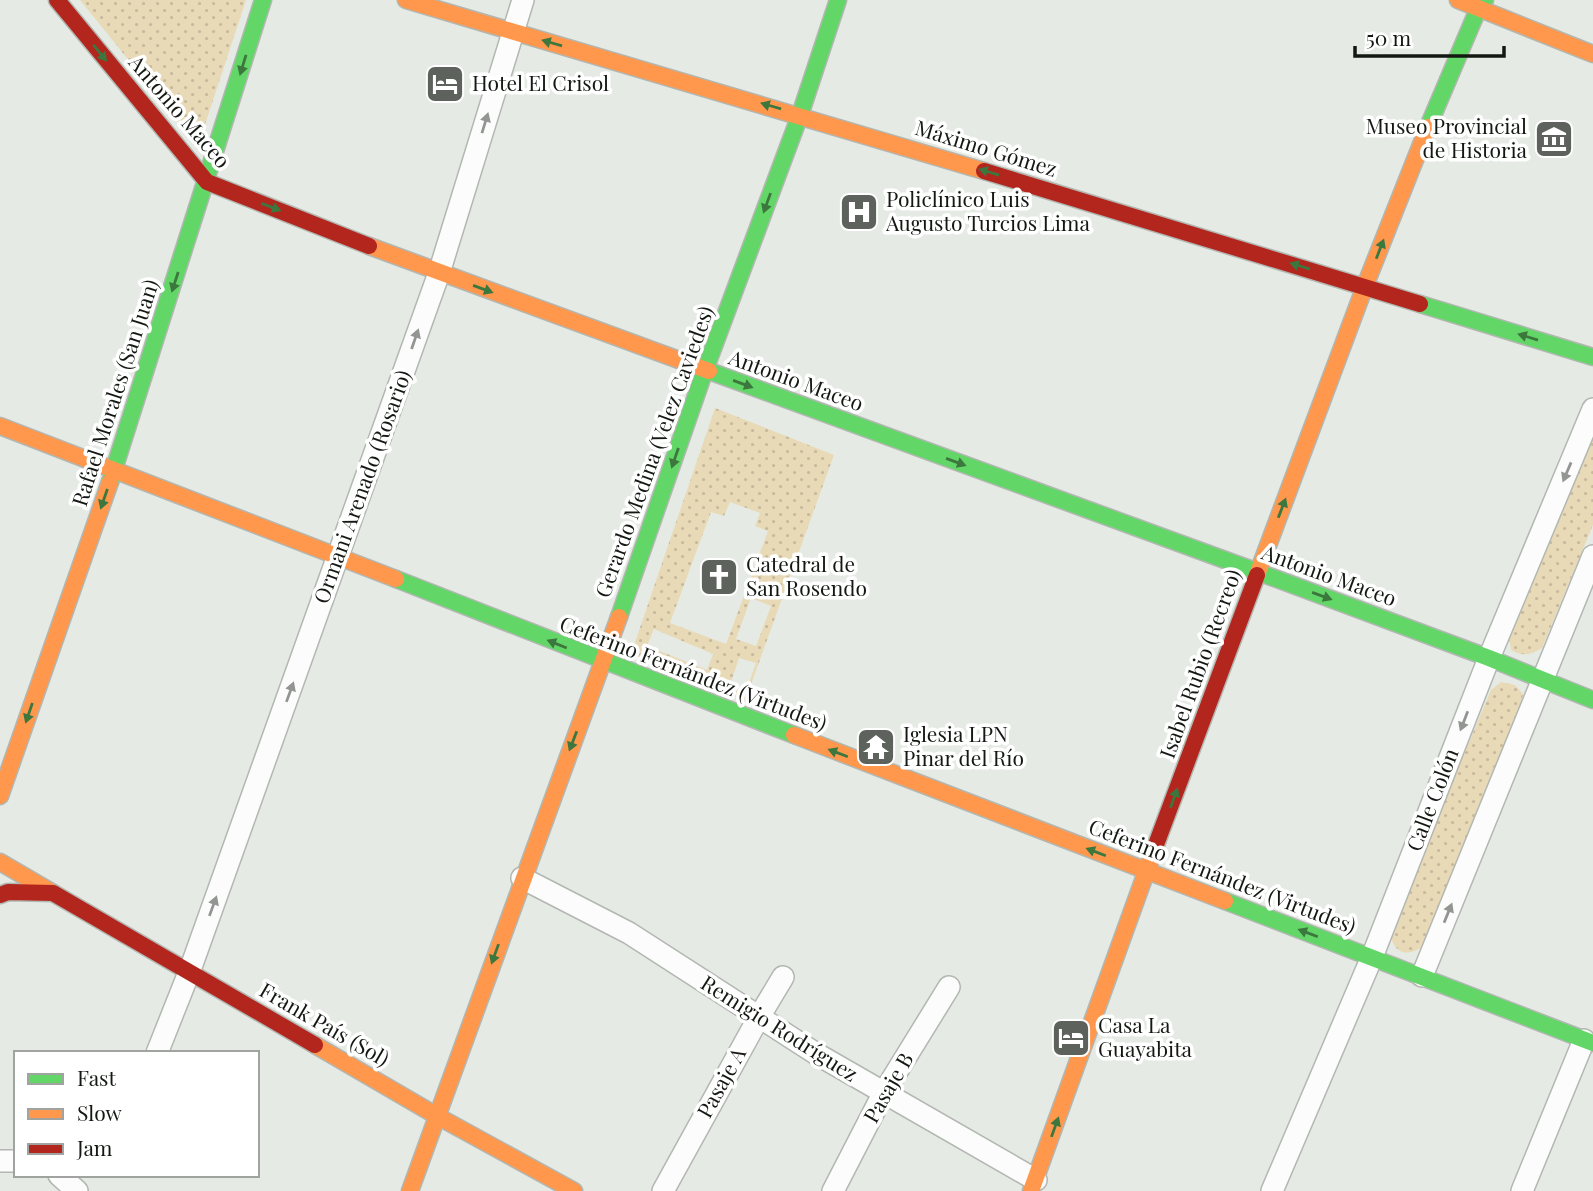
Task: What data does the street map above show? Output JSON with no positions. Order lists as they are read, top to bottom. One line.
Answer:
{"streets":{"main road":["Antonio Maceo","Máximo Gómez","Rafael Morales (San Juan)","Gerardo Medina (Velez Caviedes)","Isabel Rubio (Recreo)","Ceferino Fernández (Virtudes)","Frank País (Sol)"],"street":["Ormani Arenado (Rosario)","Calle Colón","Remigio Rodríguez","Pasaje A","Pasaje B"]},"crossings":[["Antonio Maceo","Rafael Morales (San Juan)"],["Antonio Maceo","Gerardo Medina (Velez Caviedes)"],["Antonio Maceo","Ormani Arenado (Rosario)"],["Antonio Maceo","Isabel Rubio (Recreo)"],["Antonio Maceo","Calle Colón"],["Máximo Gómez","Gerardo Medina (Velez Caviedes)"],["Máximo Gómez","Ormani Arenado (Rosario)"],["Máximo Gómez","Isabel Rubio (Recreo)"],["Rafael Morales (San Juan)","Ceferino Fernández (Virtudes)"],["Gerardo Medina (Velez Caviedes)","Ceferino Fernández (Virtudes)"],["Gerardo Medina (Velez Caviedes)","Frank País (Sol)"],["Gerardo Medina (Velez Caviedes)","Remigio Rodríguez"],["Ormani Arenado (Rosario)","Ceferino Fernández (Virtudes)"],["Ormani Arenado (Rosario)","Frank País (Sol)"],["Isabel Rubio (Recreo)","Ceferino Fernández (Virtudes)"],["Isabel Rubio (Recreo)","Remigio Rodríguez"],["Ceferino Fernández (Virtudes)","Calle Colón"],["Remigio Rodríguez","Pasaje A"],["Remigio Rodríguez","Pasaje B"]],"one_way":["Antonio Maceo","Máximo Gómez","Rafael Morales (San Juan)","Gerardo Medina (Velez Caviedes)","Ormani Arenado (Rosario)","Isabel Rubio (Recreo)","Ceferino Fernández (Virtudes)"],"places":{"hotel":["Hotel El Crisol","Casa La Guayabita"],"museum":["Museo Provincial de Historia"],"hospital":["Policlínico Luis Augusto Turcios Lima"],"church":["Catedral de San Rosendo"],"temple":["Iglesia LPN Pinar del Río"]},"legend":["Fast","Slow","Jam"],"scale_bar":"50 m"}
